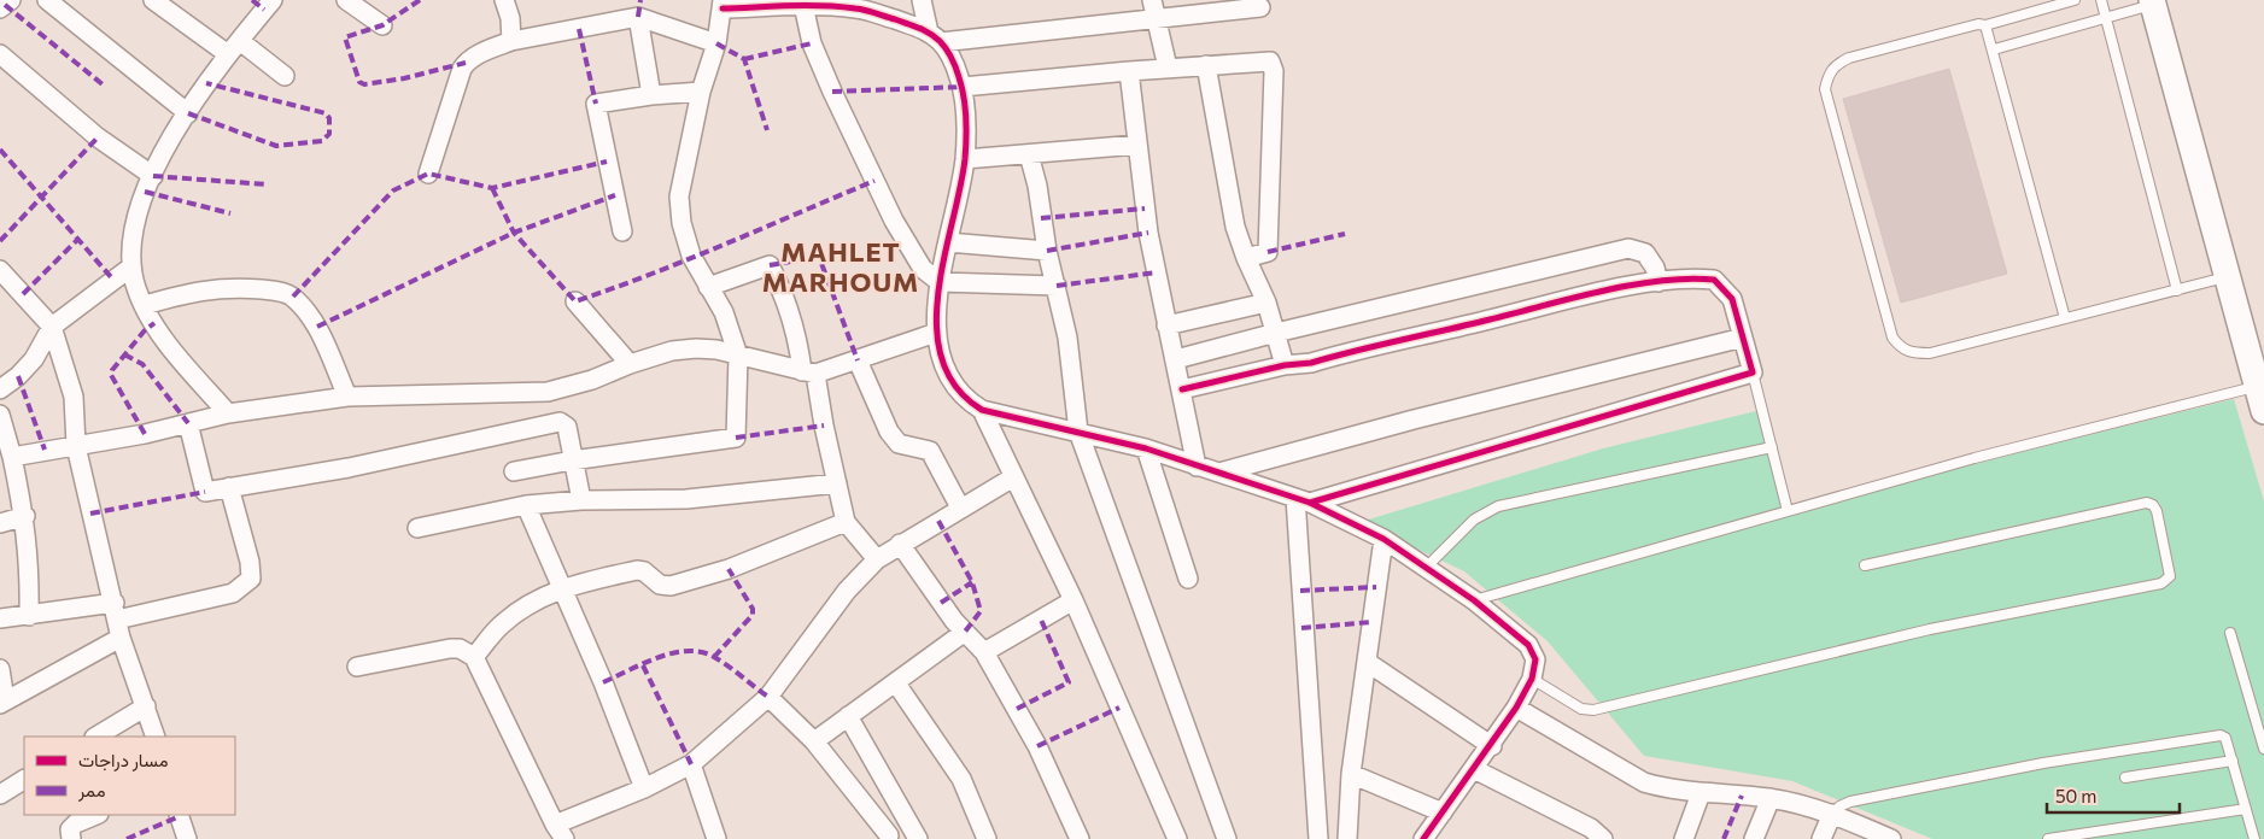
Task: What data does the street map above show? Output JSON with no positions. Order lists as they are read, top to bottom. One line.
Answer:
{"districts":["MAHLET MARHOUM"],"legend":["مسار دراجات","ممر"],"scale_bar":"50 m"}
